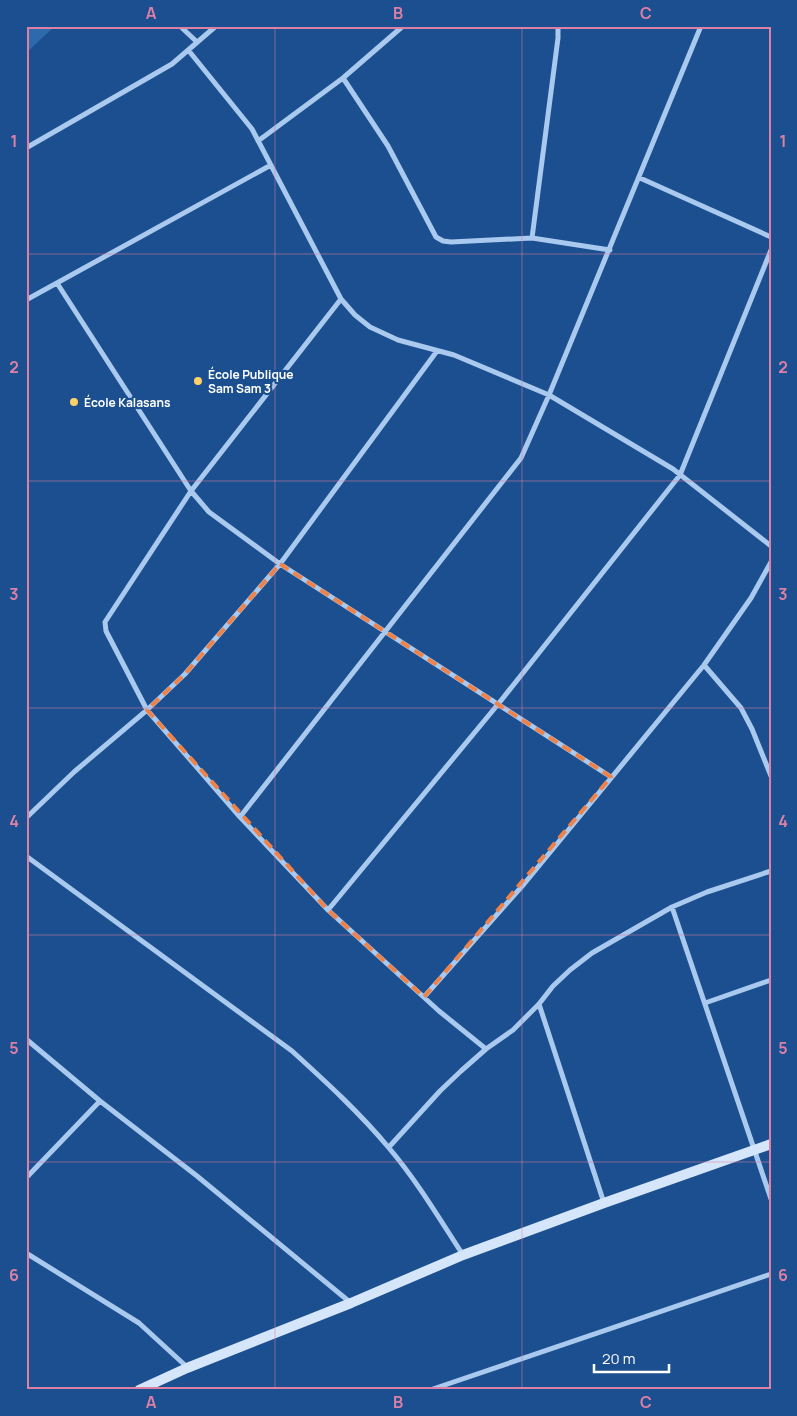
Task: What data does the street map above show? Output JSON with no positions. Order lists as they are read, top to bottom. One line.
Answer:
{"places":["École Publique Sam Sam 3","École Kalasans"],"scale_bar":"20 m","grid":{"columns":["A","B","C"],"rows":["1","2","3","4","5","6"]}}
